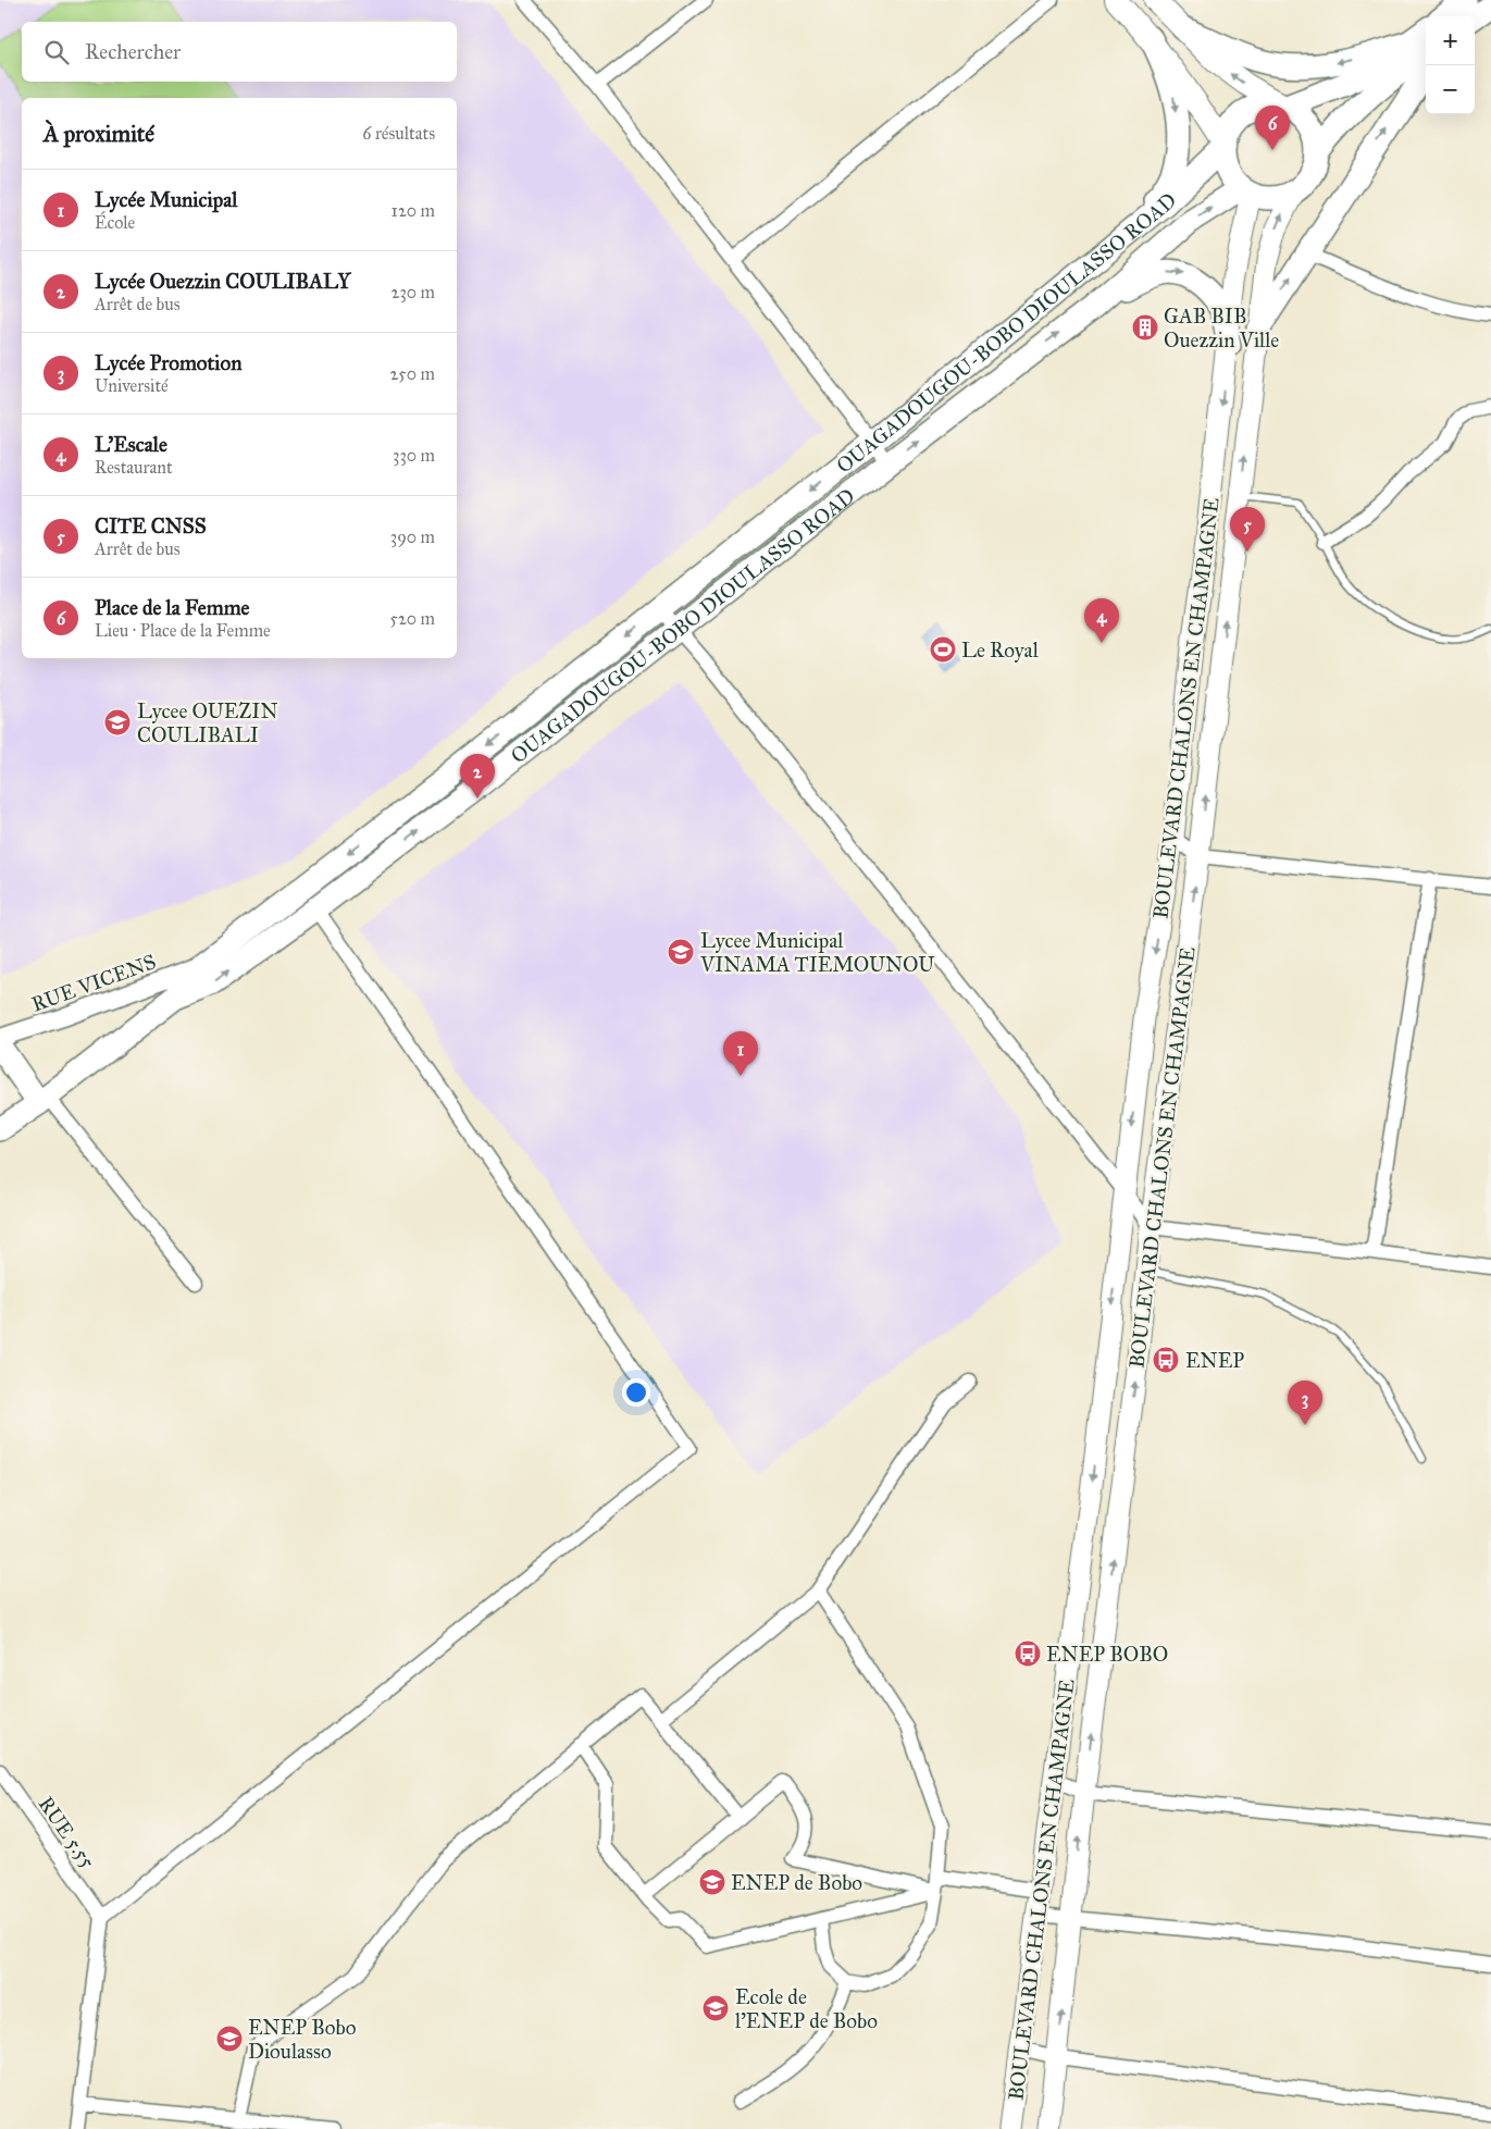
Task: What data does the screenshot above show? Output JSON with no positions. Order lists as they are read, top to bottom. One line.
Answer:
{"streets":{"highway":["OUAGADOUGOU-BOBO DIOULASSO ROAD"],"main road":["BOULEVARD CHALONS EN CHAMPAGNE"],"street":["RUE VICENS","RUE 5.55"]},"crossings":[["OUAGADOUGOU-BOBO DIOULASSO ROAD","BOULEVARD CHALONS EN CHAMPAGNE"],["OUAGADOUGOU-BOBO DIOULASSO ROAD","RUE VICENS"]],"places":{"building":["GAB BIB Ouezzin Ville"],"sports":["Le Royal"],"school or university":["Lycee OUEZIN COULIBALI","Lycee Municipal VINAMA TIEMOUNOU","ENEP de Bobo","Ecole de l'ENEP de Bobo","ENEP Bobo Dioulasso"],"bus stop":["ENEP","ENEP BOBO"]},"page":{"map_buttons":["+","−"],"search":"Rechercher","heading":["À proximité","6 résultats"],"pins":["6","5","4","2","1","3"],"list":[{"mark":"1","name":"Lycée Municipal","note":"École","value":"120 m"},{"mark":"2","name":"Lycée Ouezzin COULIBALY","note":"Arrêt de bus","value":"230 m"},{"mark":"3","name":"Lycée Promotion","note":"Université","value":"250 m"},{"mark":"4","name":"L'Escale","note":"Restaurant","value":"330 m"},{"mark":"5","name":"CITE CNSS","note":"Arrêt de bus","value":"390 m"},{"mark":"6","name":"Place de la Femme","note":"Lieu · Place de la Femme","value":"520 m"}]}}
